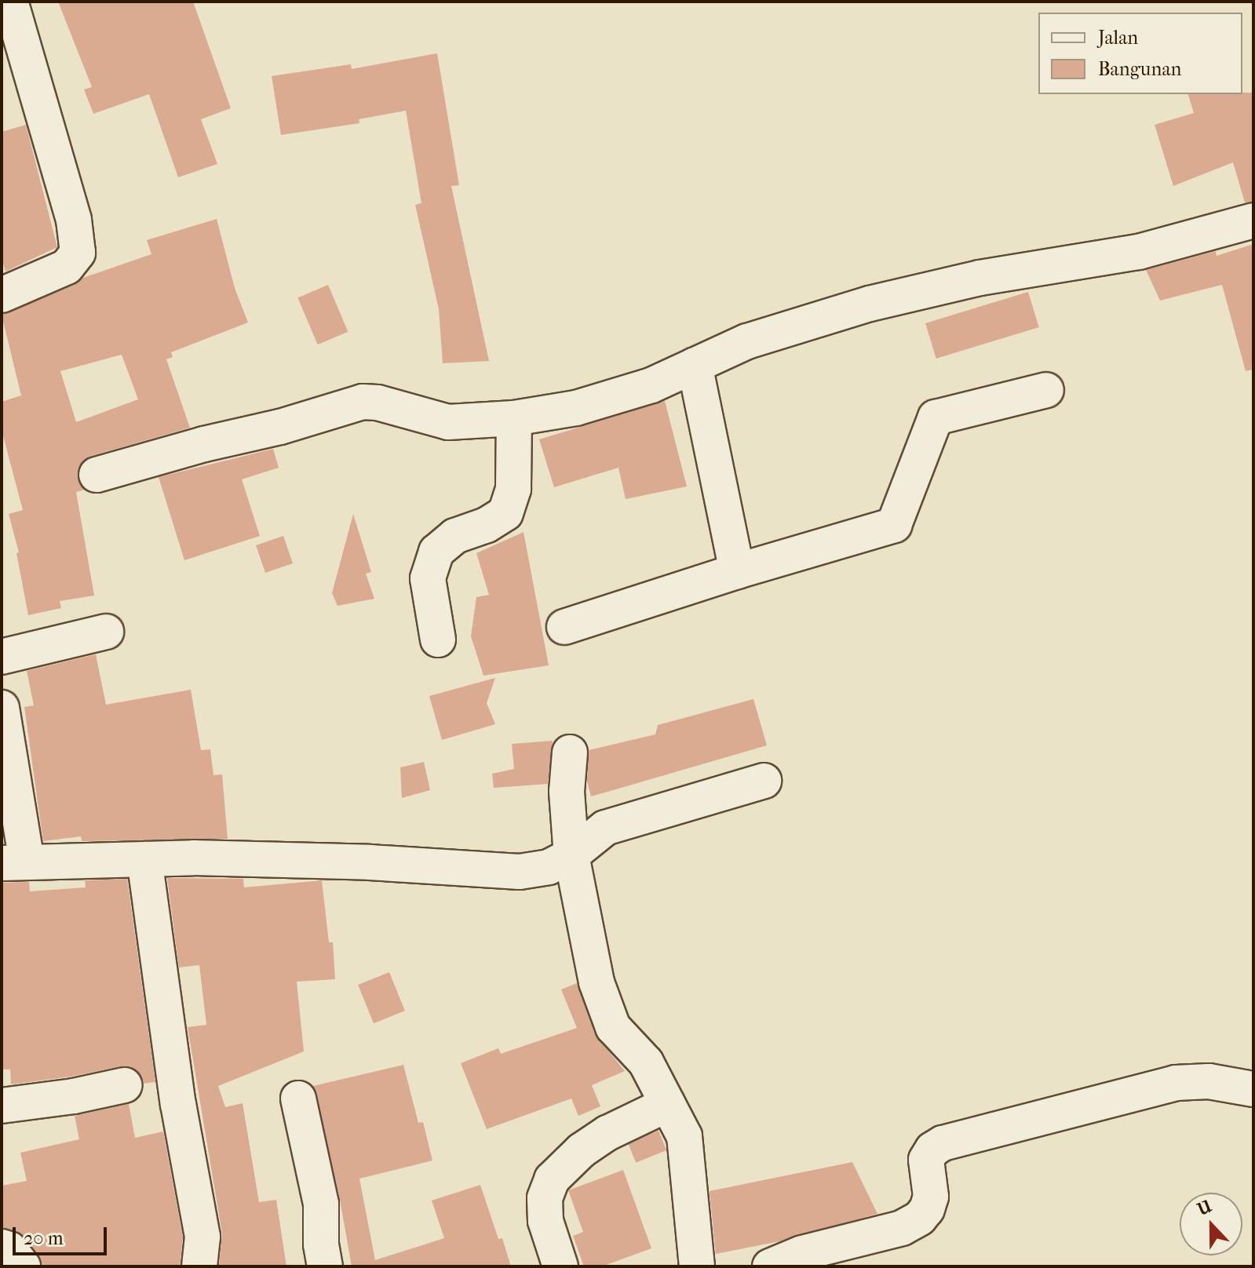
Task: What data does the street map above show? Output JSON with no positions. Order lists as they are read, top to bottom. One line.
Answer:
{"legend":["Jalan","Bangunan"],"scale_bar":"20 m","north":"top"}
